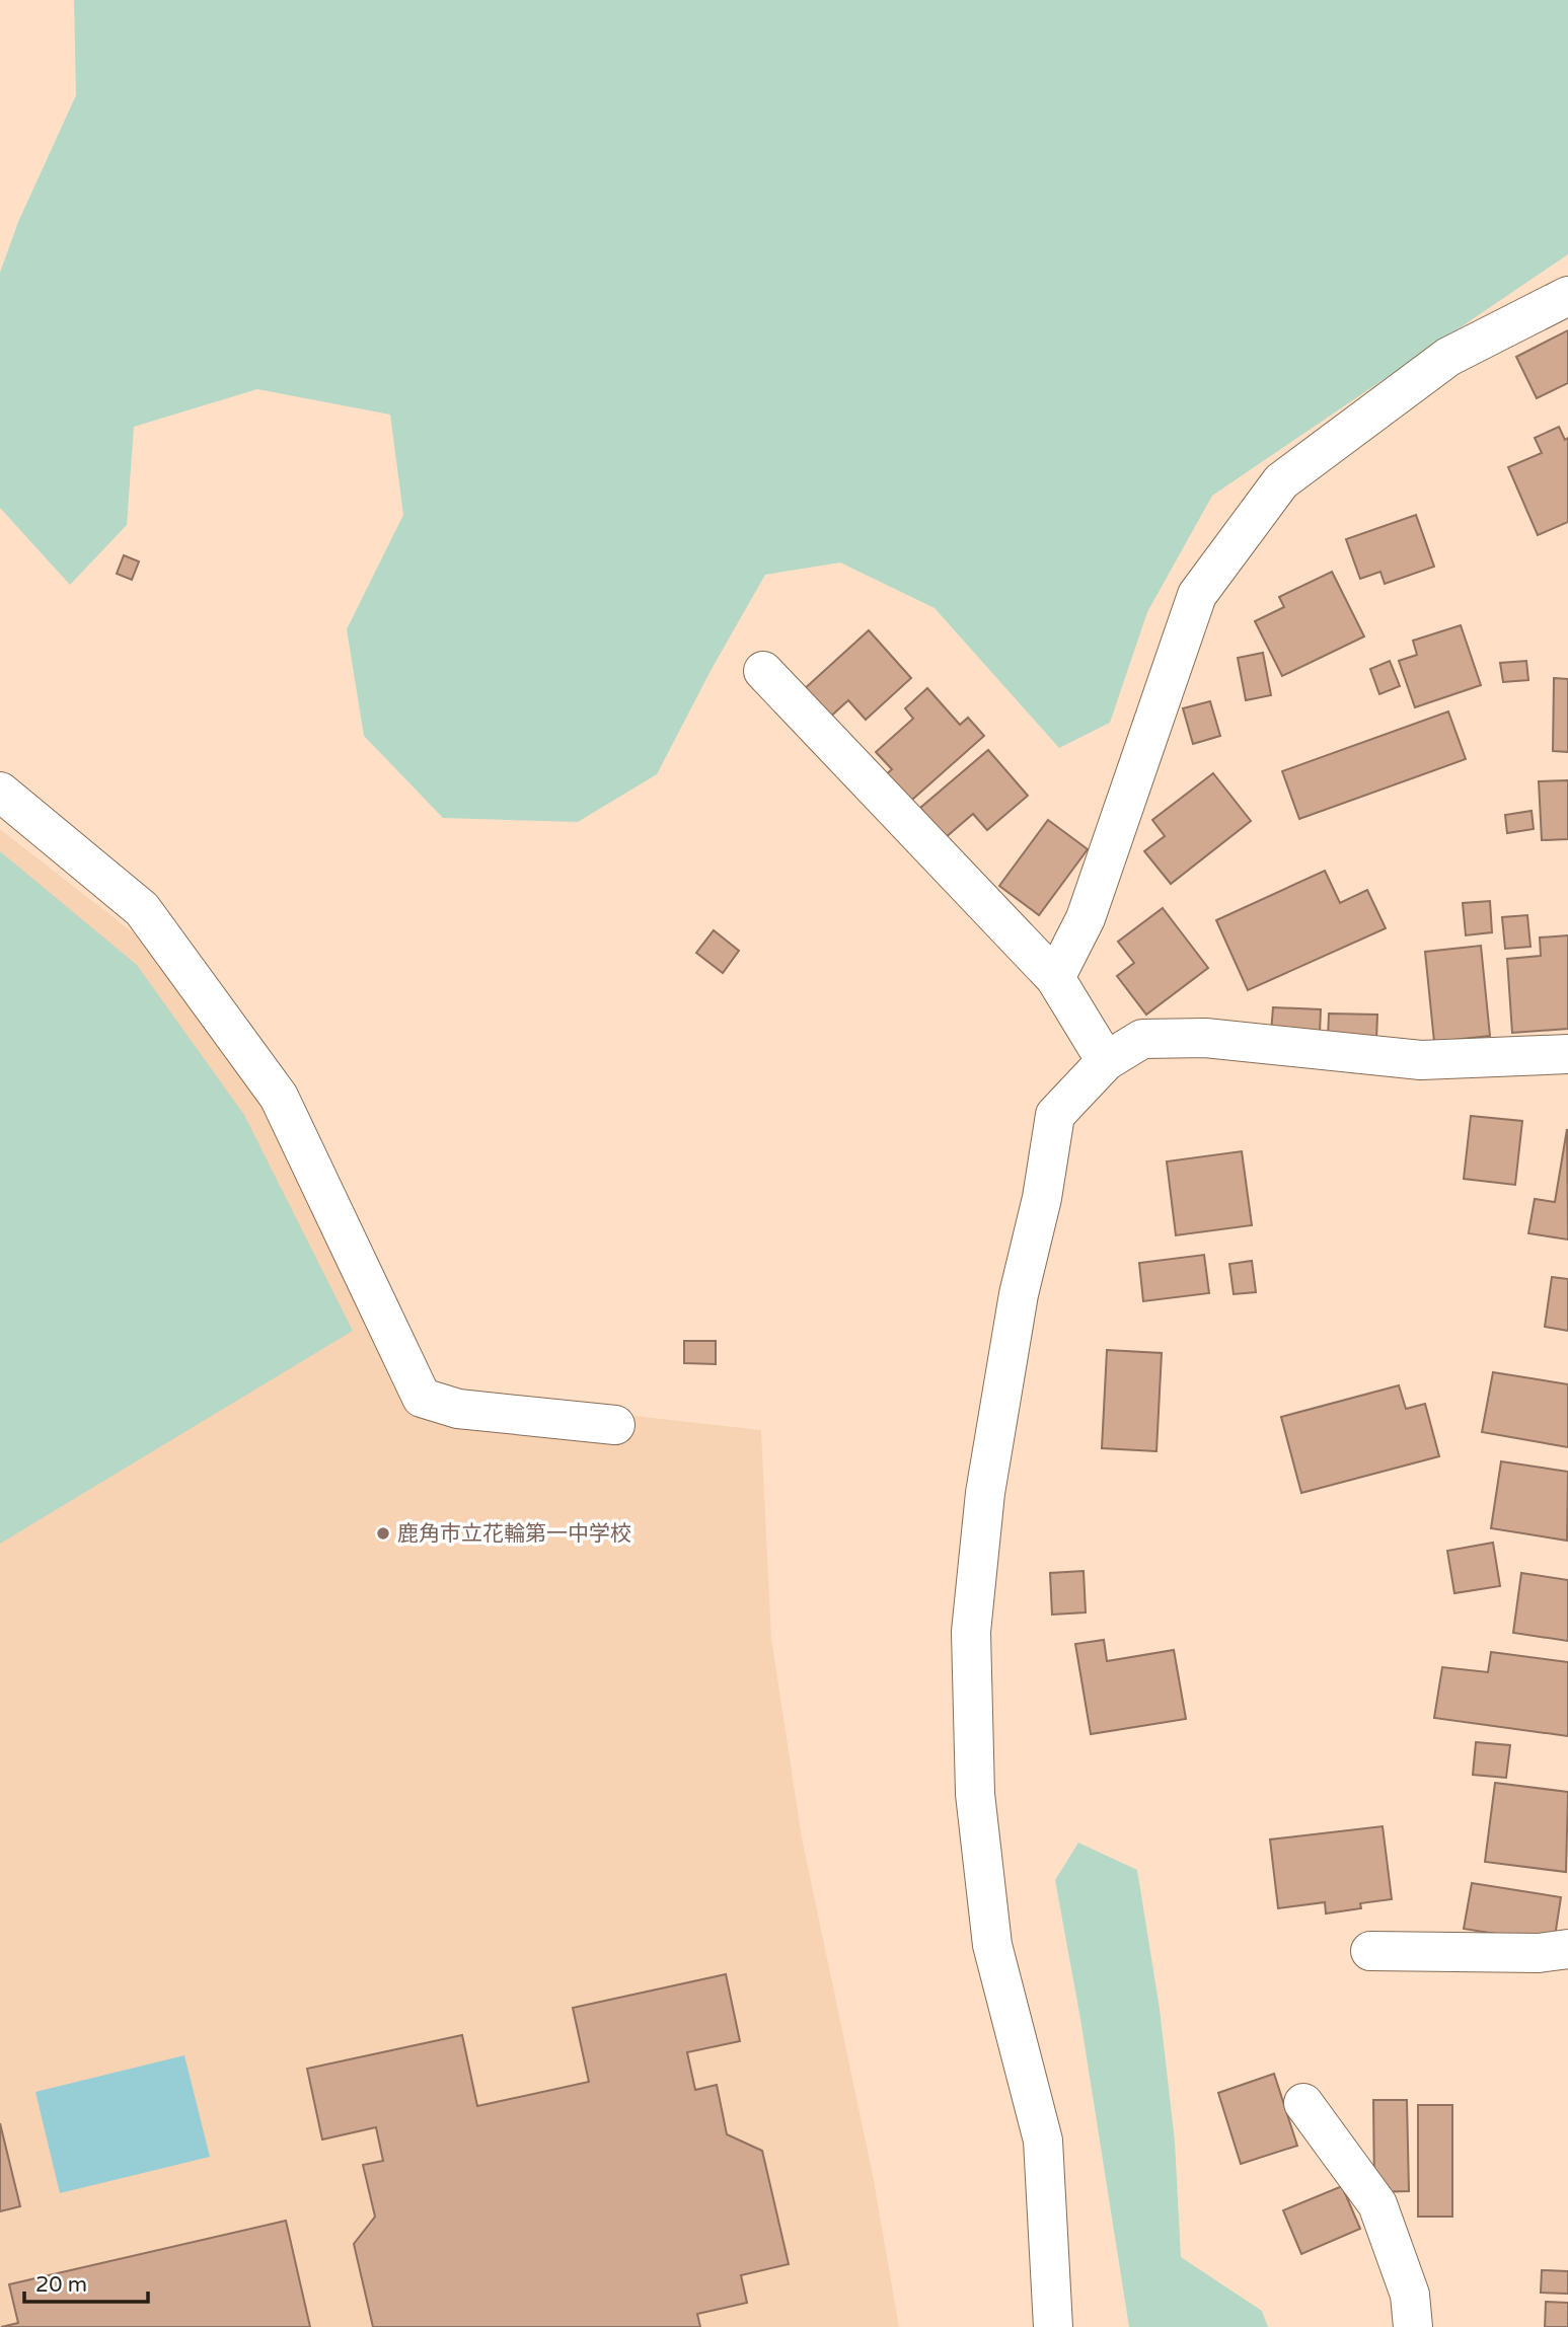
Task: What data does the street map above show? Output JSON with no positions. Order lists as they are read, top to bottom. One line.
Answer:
{"places":["鹿角市立花輪第一中学校"],"scale_bar":"20 m"}
